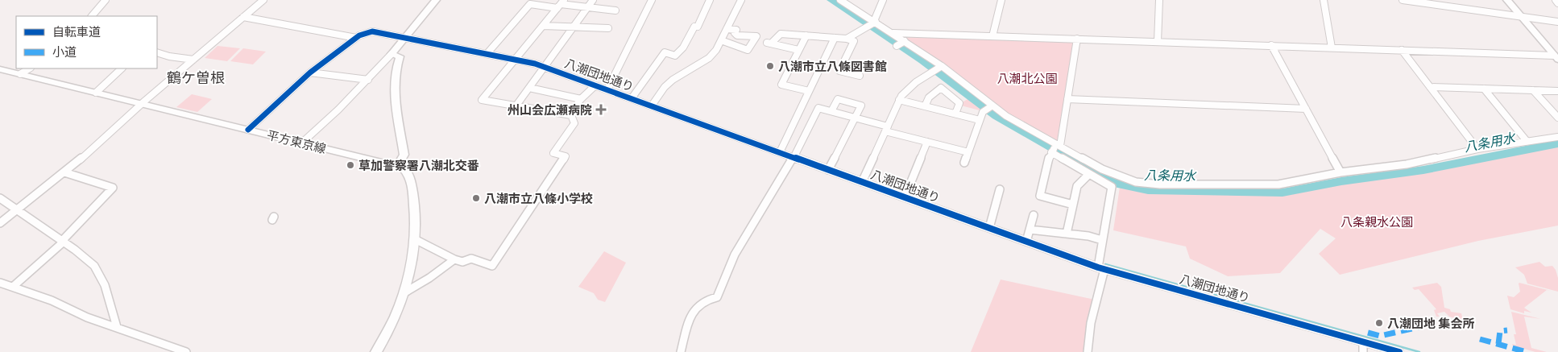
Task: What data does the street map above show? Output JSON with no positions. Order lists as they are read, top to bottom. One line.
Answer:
{"streets":{"main road":["平方東京線"],"street":["八潮団地通り"]},"districts":["鶴ケ曽根"],"water":["八条用水"],"parks":["八潮北公園","八条親水公園"],"places":{"other":["八潮市立八條図書館","草加警察署八潮北交番","八潮市立八條小学校","八潮団地 集会所"],"health":["州山会広瀬病院"]},"legend":["自転車道","小道"]}
